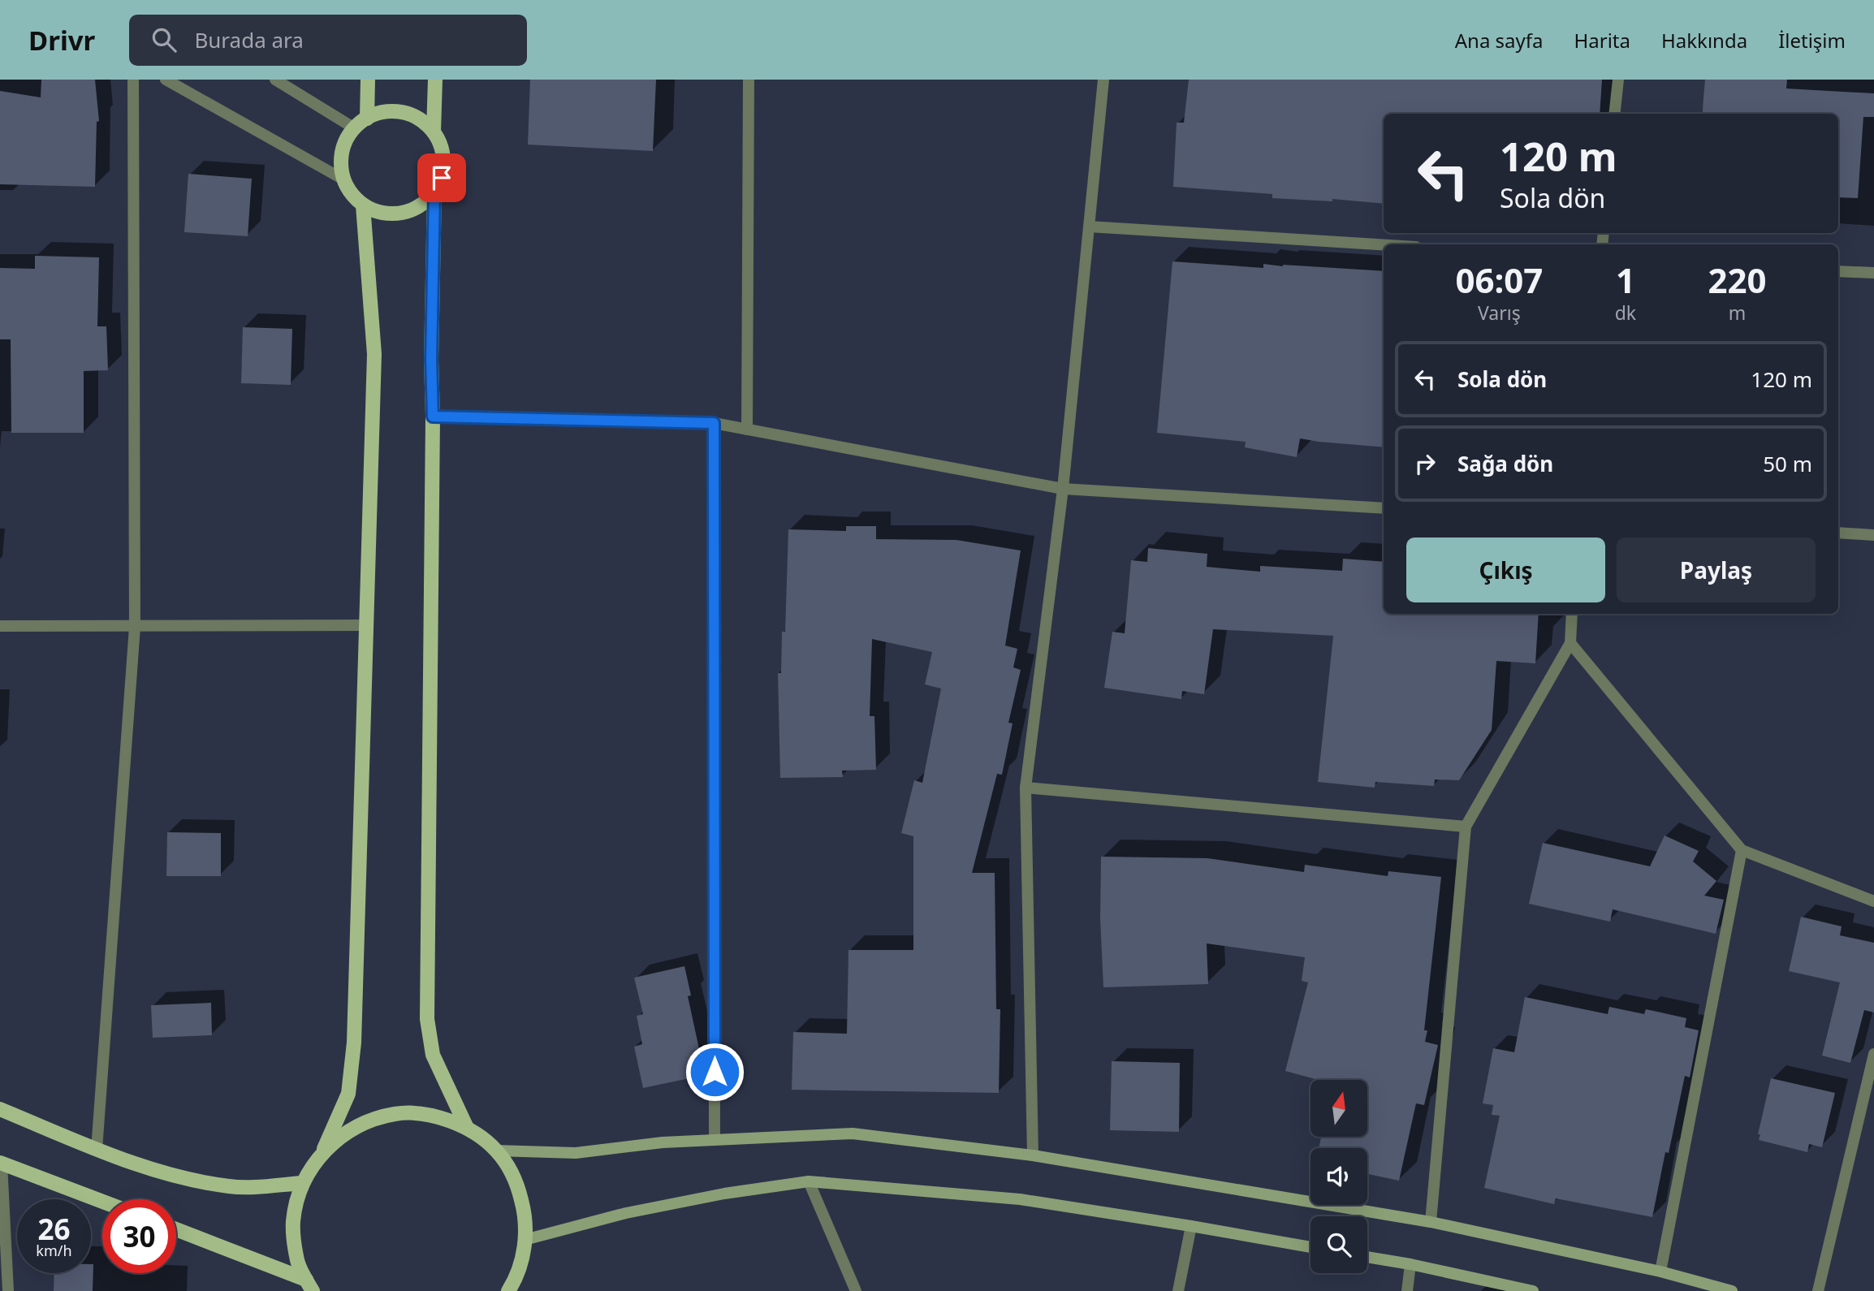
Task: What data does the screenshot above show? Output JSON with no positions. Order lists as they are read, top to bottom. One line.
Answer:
{"north":"top","page":{"header":"Drivr","search":"Burada ara","nav":["Ana sayfa","Harita","Hakkında","İletişim"],"turn":["120 m","Sola dön"],"eta":["06:07","Varış","1","dk","220","m"],"list":[{"name":"Sola dön","value":"120 m"},{"name":"Sağa dön","value":"50 m"}],"buttons":["Çıkış","Paylaş"],"speed":"26 km/h","limit":"30"}}
